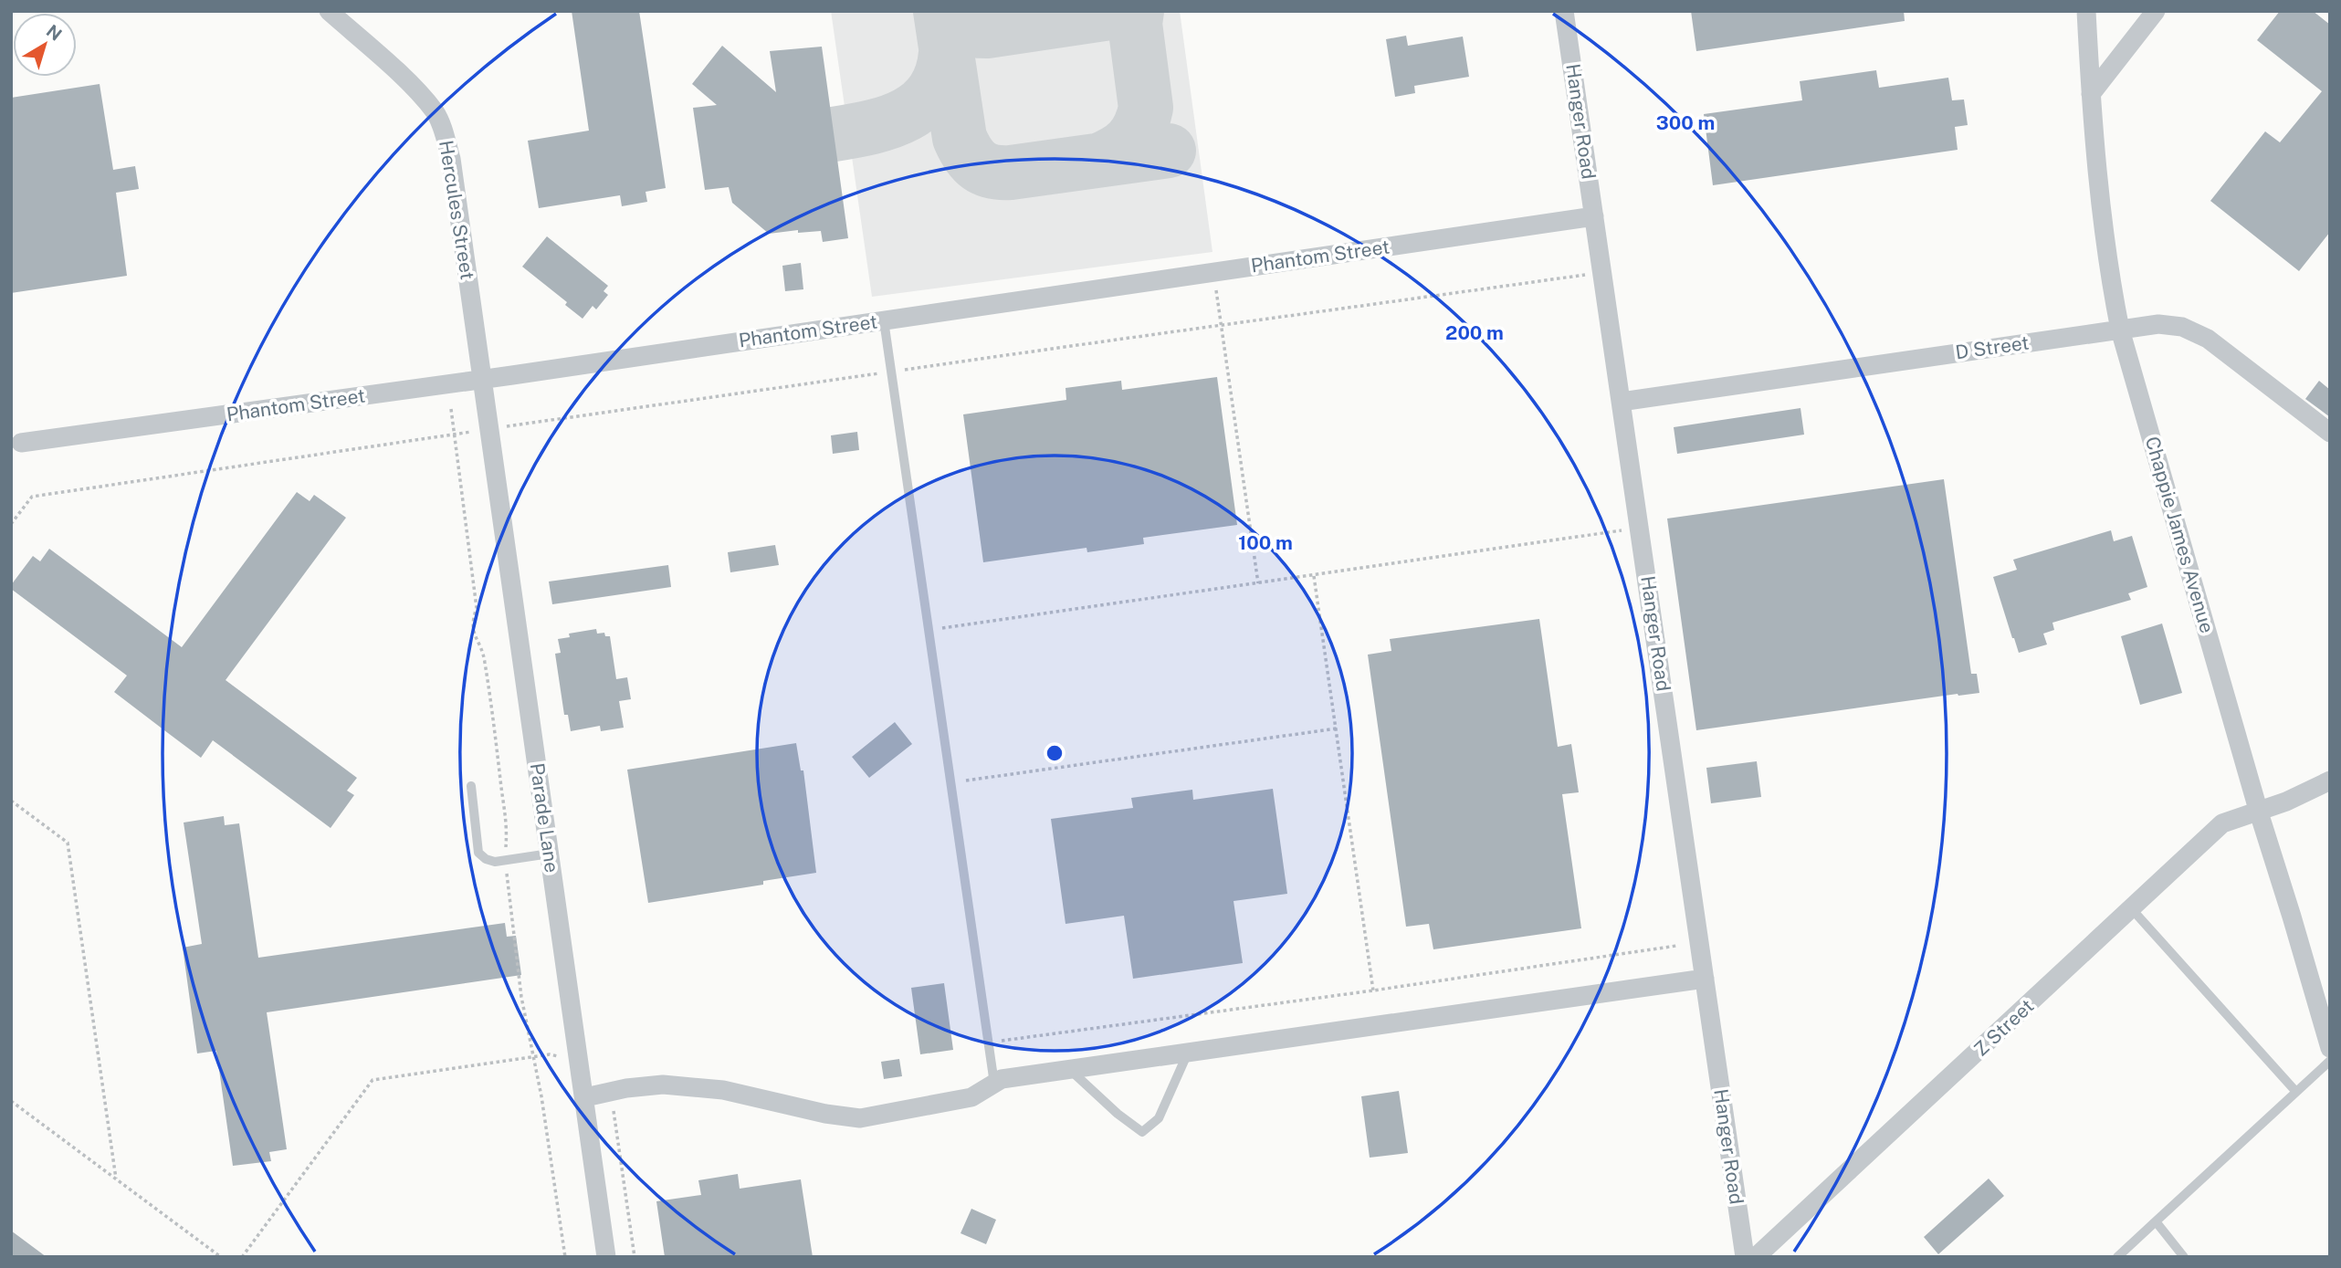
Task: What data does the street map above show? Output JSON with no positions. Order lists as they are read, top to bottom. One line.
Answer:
{"streets":{"street":["Hanger Road","Hercules Street","Phantom Street","D Street","Chappie James Avenue","Parade Lane","Z Street"]},"crossings":[["Hanger Road","Phantom Street"],["Hanger Road","D Street"],["Hercules Street","Phantom Street"],["Hercules Street","Parade Lane"],["Phantom Street","Parade Lane"],["D Street","Chappie James Avenue"],["Chappie James Avenue","Z Street"]],"north":"top right","rings":["300 m","200 m","100 m"]}
